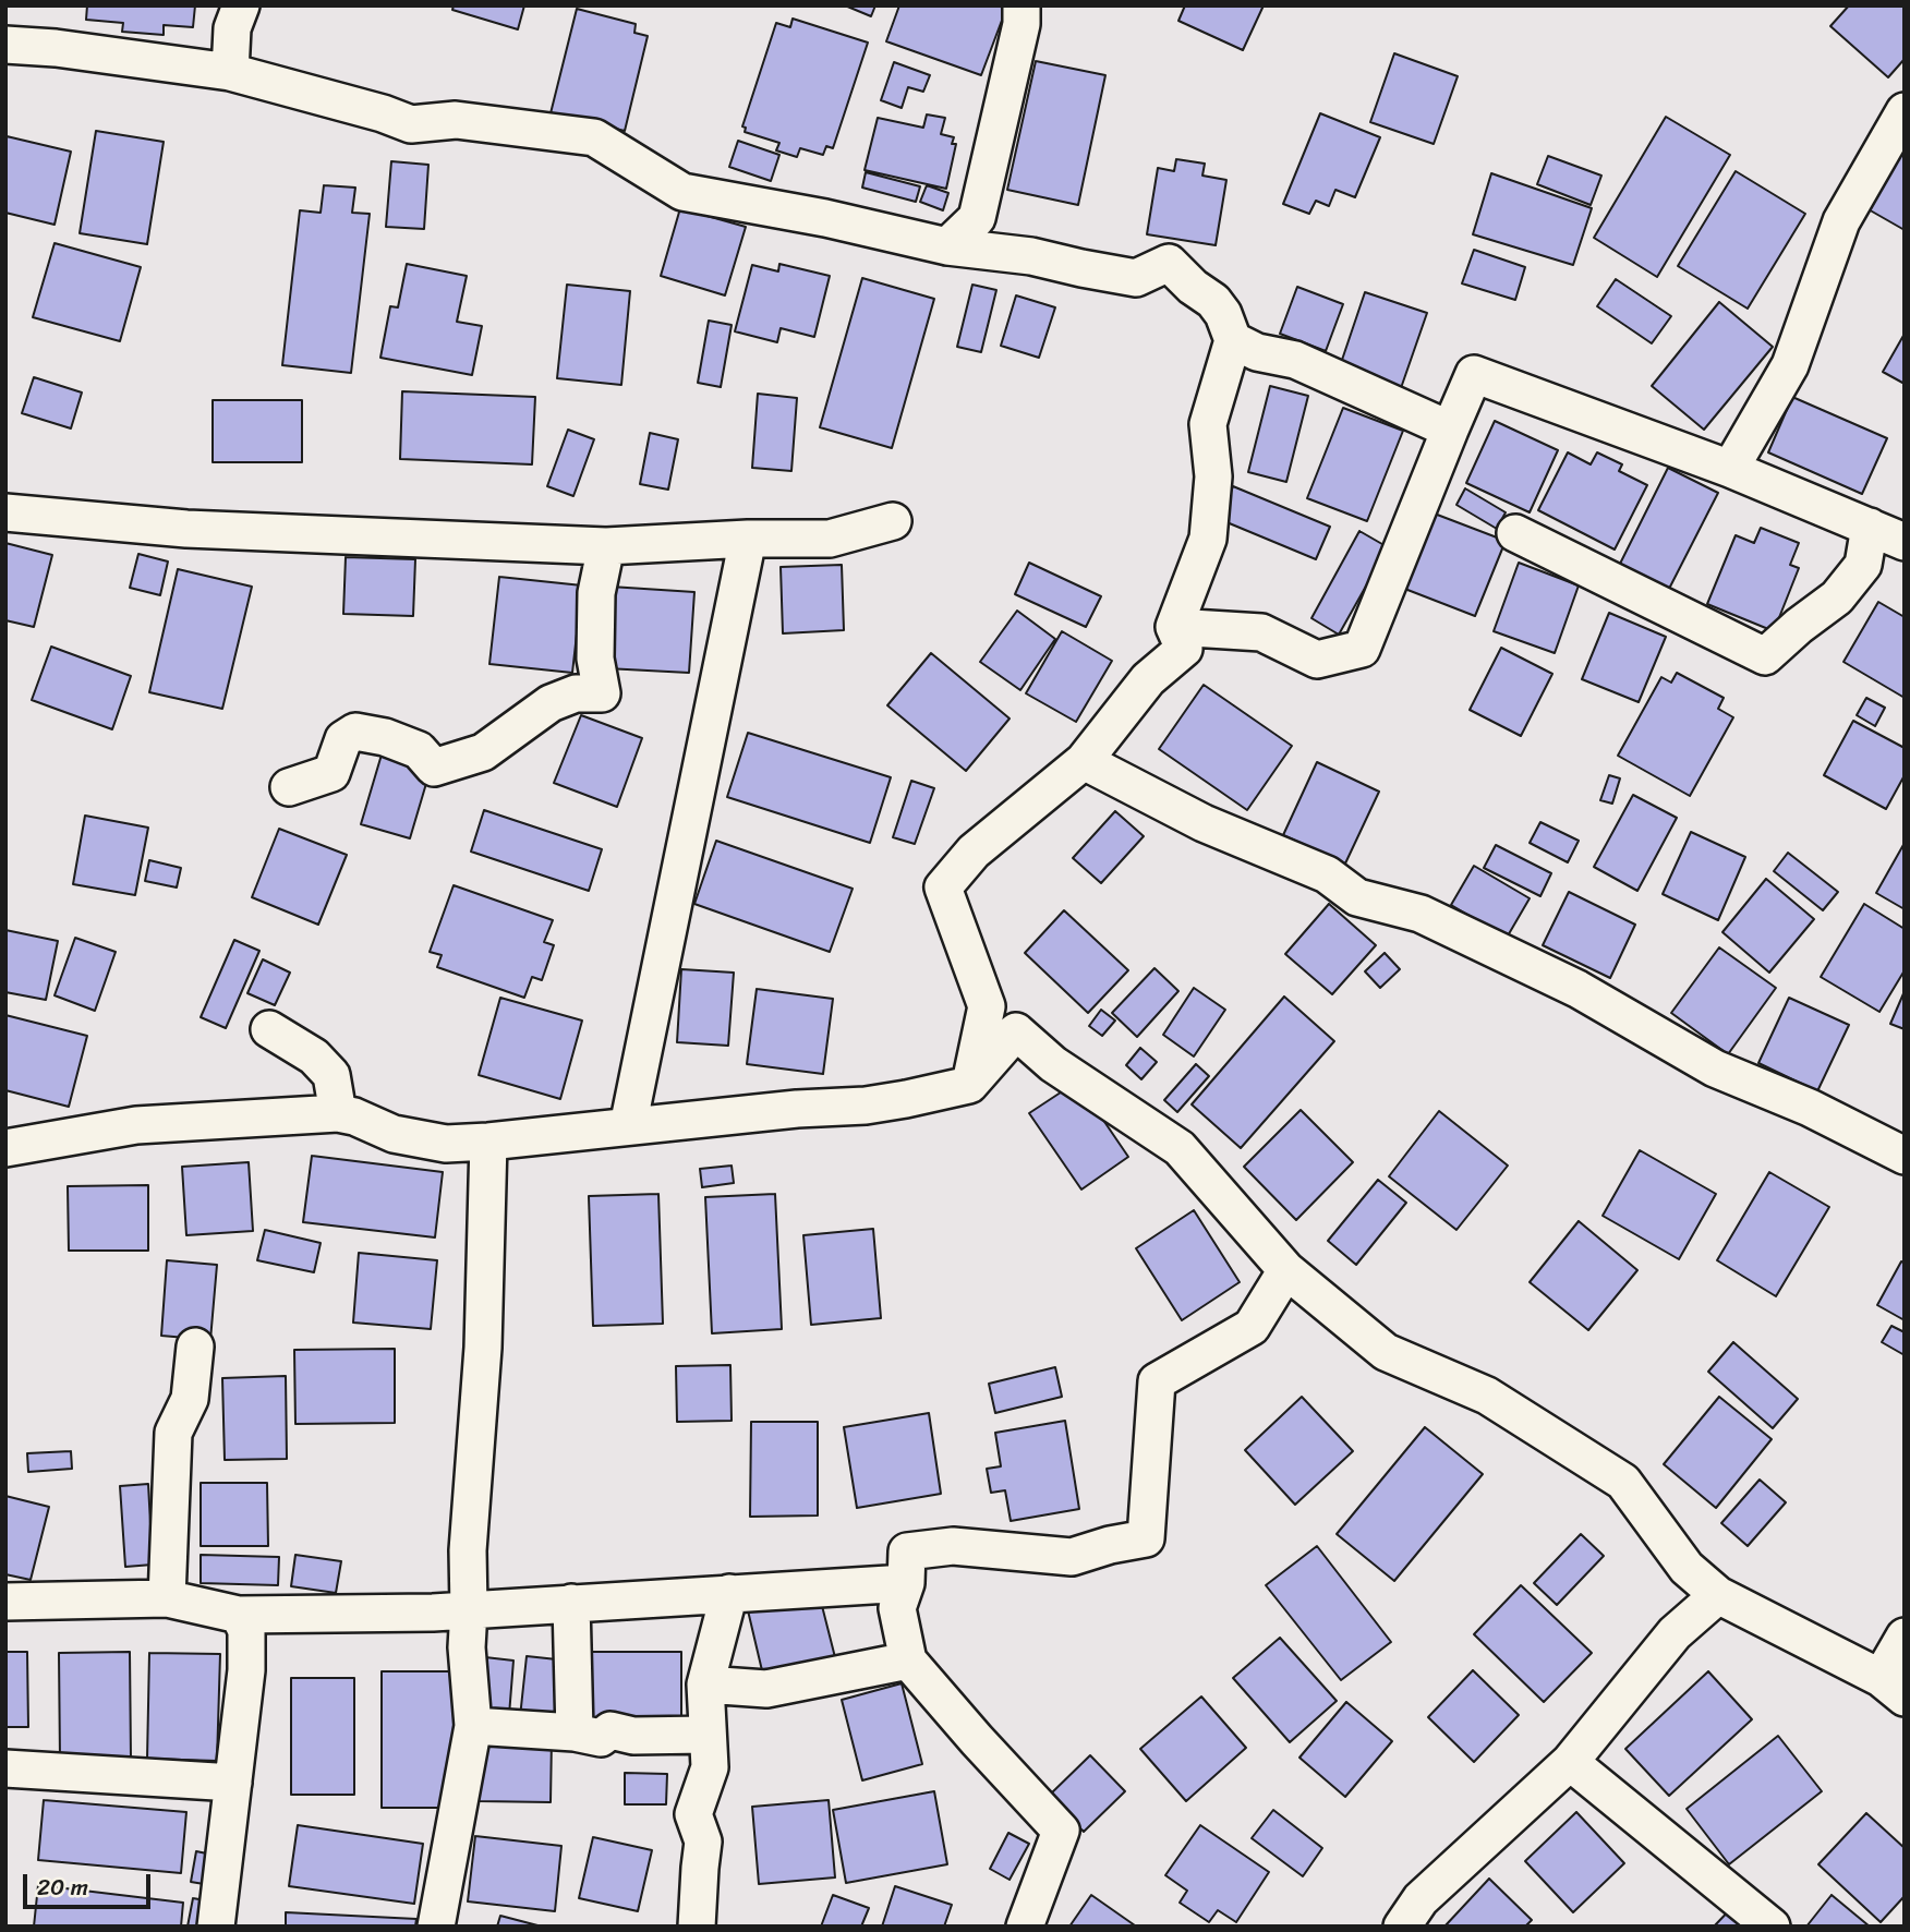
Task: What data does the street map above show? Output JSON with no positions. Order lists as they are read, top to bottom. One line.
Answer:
{"scale_bar":"20 m"}
